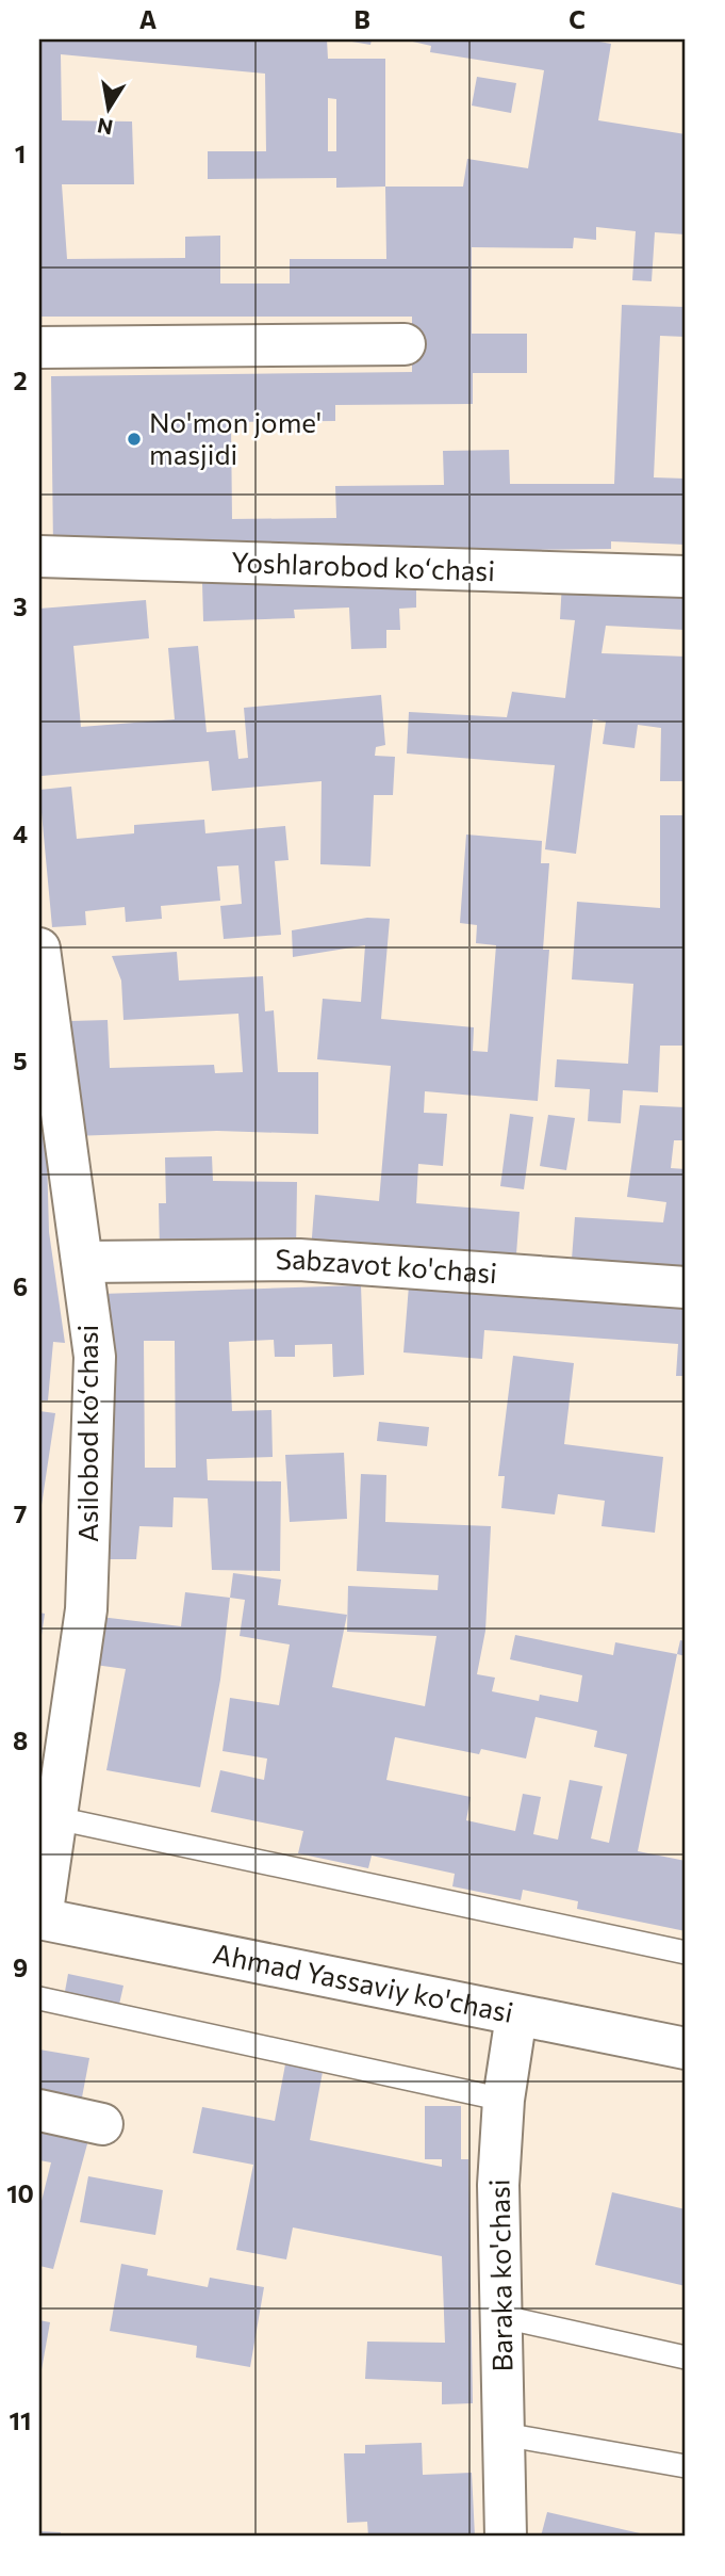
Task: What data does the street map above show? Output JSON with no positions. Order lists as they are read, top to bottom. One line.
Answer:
{"streets":{"street":["Yoshlarobod koʻchasi","Sabzavot ko'chasi","Asilobod koʻchasi","Ahmad Yassaviy ko'chasi","Baraka ko'chasi"]},"crossings":[["Sabzavot ko'chasi","Asilobod koʻchasi"],["Asilobod koʻchasi","Ahmad Yassaviy ko'chasi"],["Ahmad Yassaviy ko'chasi","Baraka ko'chasi"]],"places":["No'mon jome' masjidi"],"north":"bottom","grid":{"columns":["A","B","C"],"rows":["1","2","3","4","5","6","7","8","9","10","11"]}}
